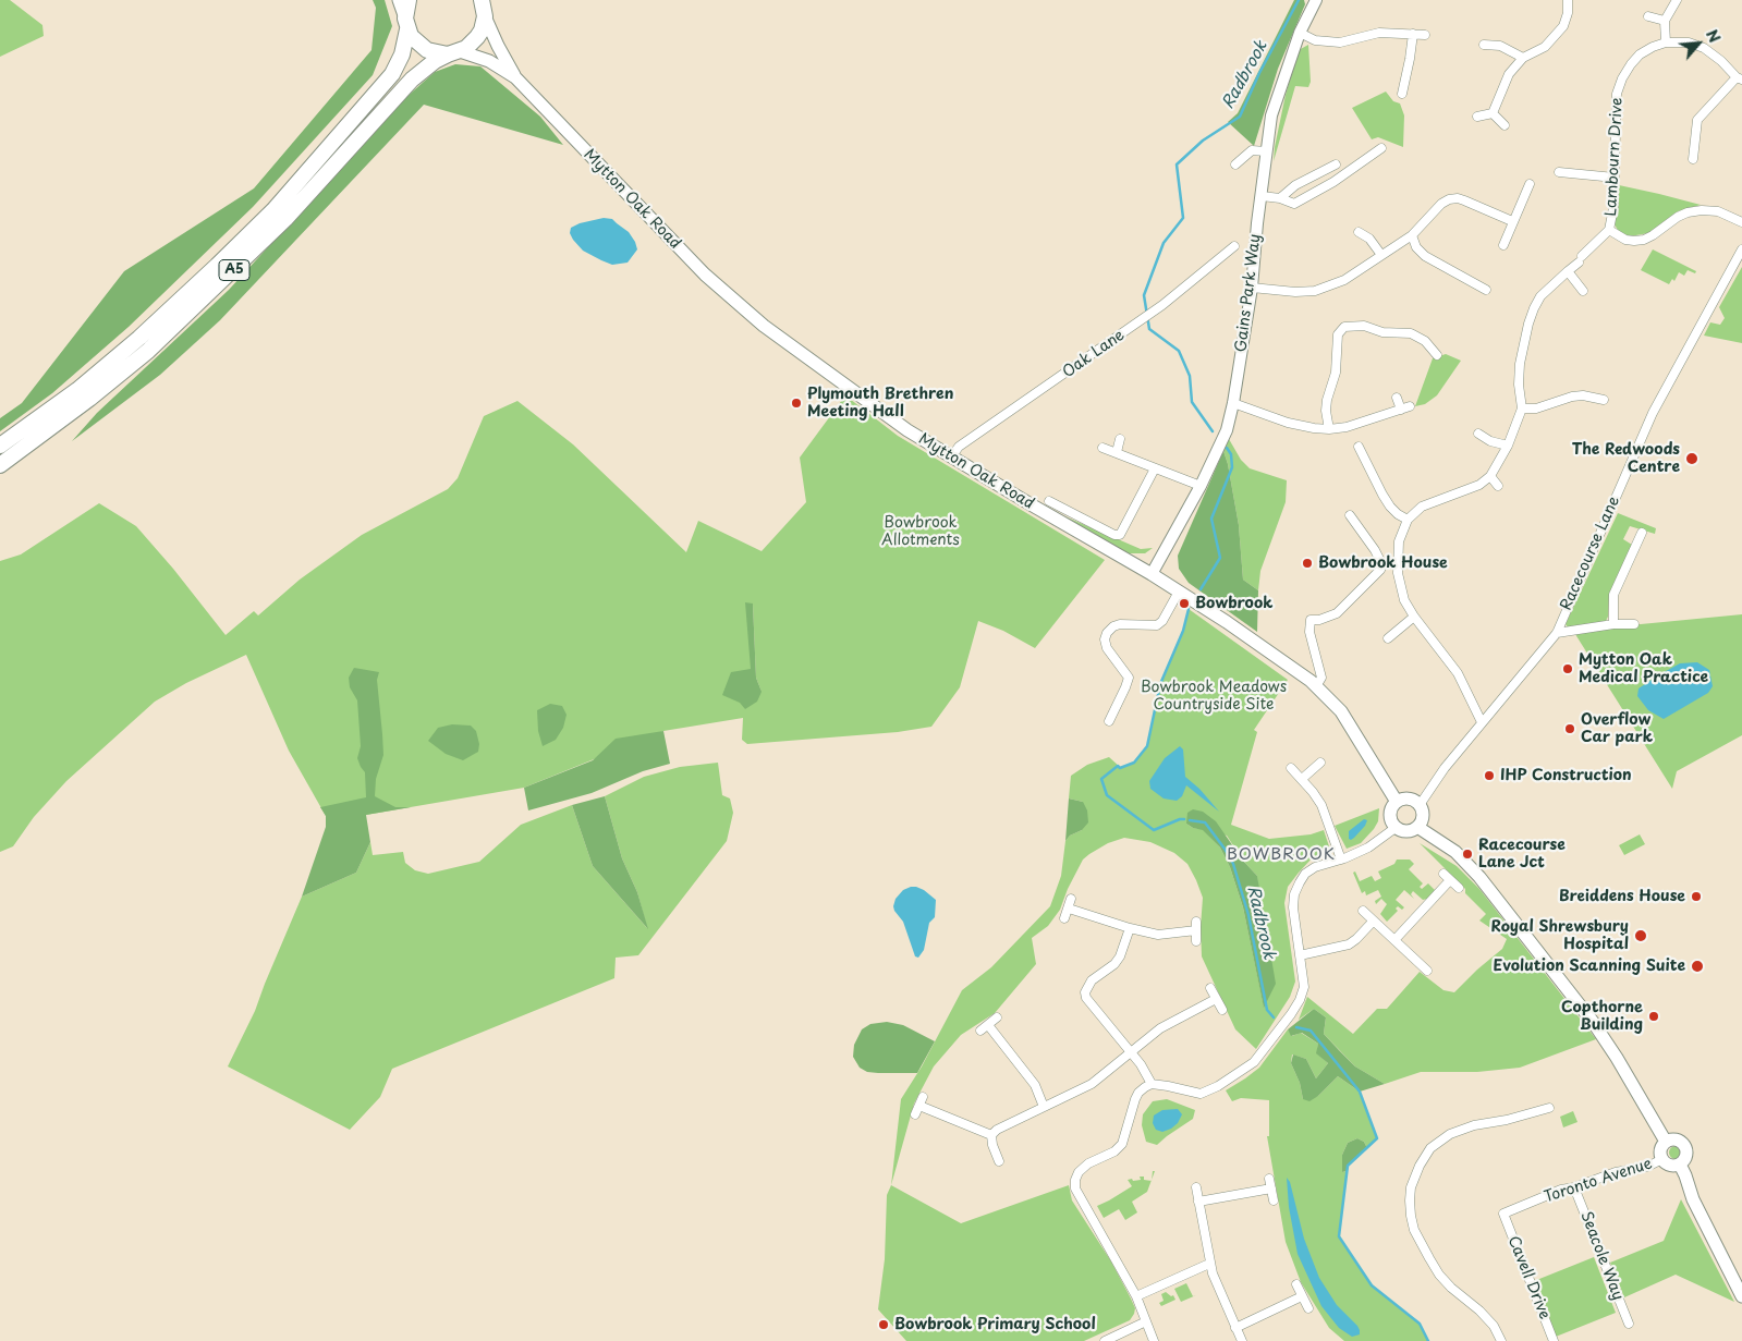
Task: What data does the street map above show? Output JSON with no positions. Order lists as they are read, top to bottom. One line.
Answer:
{"streets":{"highway":["A5"],"main road":["Mytton Oak Road"],"street":["Lambourn Drive","Gains Park Way","Oak Lane","Racecourse Lane","Toronto Avenue","Seacole Way","Cavell Drive"]},"crossings":[["Mytton Oak Road","A5"],["Mytton Oak Road","Gains Park Way"],["Mytton Oak Road","Oak Lane"],["Mytton Oak Road","Racecourse Lane"],["Toronto Avenue","Seacole Way"],["Toronto Avenue","Cavell Drive"]],"districts":["BOWBROOK"],"water":["Radbrook"],"parks":["Bowbrook Allotments","Bowbrook Meadows Countryside Site"],"places":["Plymouth Brethren Meeting Hall","The Redwoods Centre","Bowbrook House","Bowbrook","Mytton Oak Medical Practice","Overflow Car park","IHP Construction","Racecourse Lane Jct","Breiddens House","Royal Shrewsbury Hospital","Evolution Scanning Suite","Copthorne Building","Bowbrook Primary School"],"north":"top right"}
